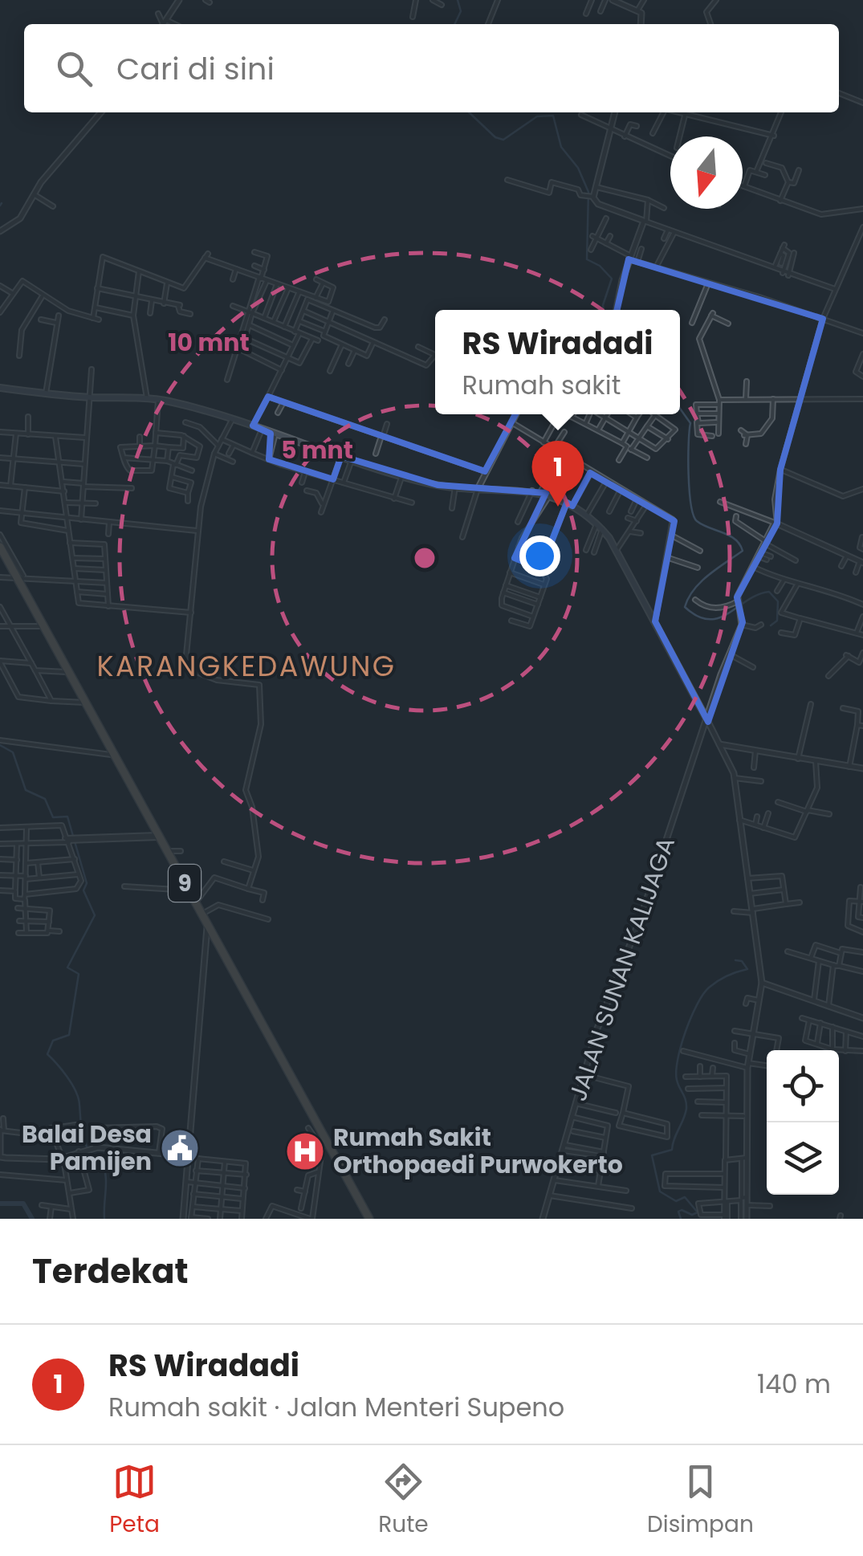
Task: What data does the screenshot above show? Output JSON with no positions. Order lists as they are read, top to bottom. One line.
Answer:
{"streets":{"highway":["9"],"street":["JALAN SUNAN KALIJAGA"]},"districts":["KARANGKEDAWUNG"],"places":{"public building":["Balai Desa Pamijen"],"hospital":["Rumah Sakit Orthopaedi Purwokerto"]},"north":"bottom","page":{"search":"Cari di sini","popup":["RS Wiradadi","Rumah sakit"],"pins":"1","heading":"Terdekat","list":[{"mark":"1","name":"RS Wiradadi","note":"Rumah sakit · Jalan Menteri Supeno","value":"140 m"}],"nav":["Peta","Rute","Disimpan"]},"rings":["10 mnt","5 mnt"]}
